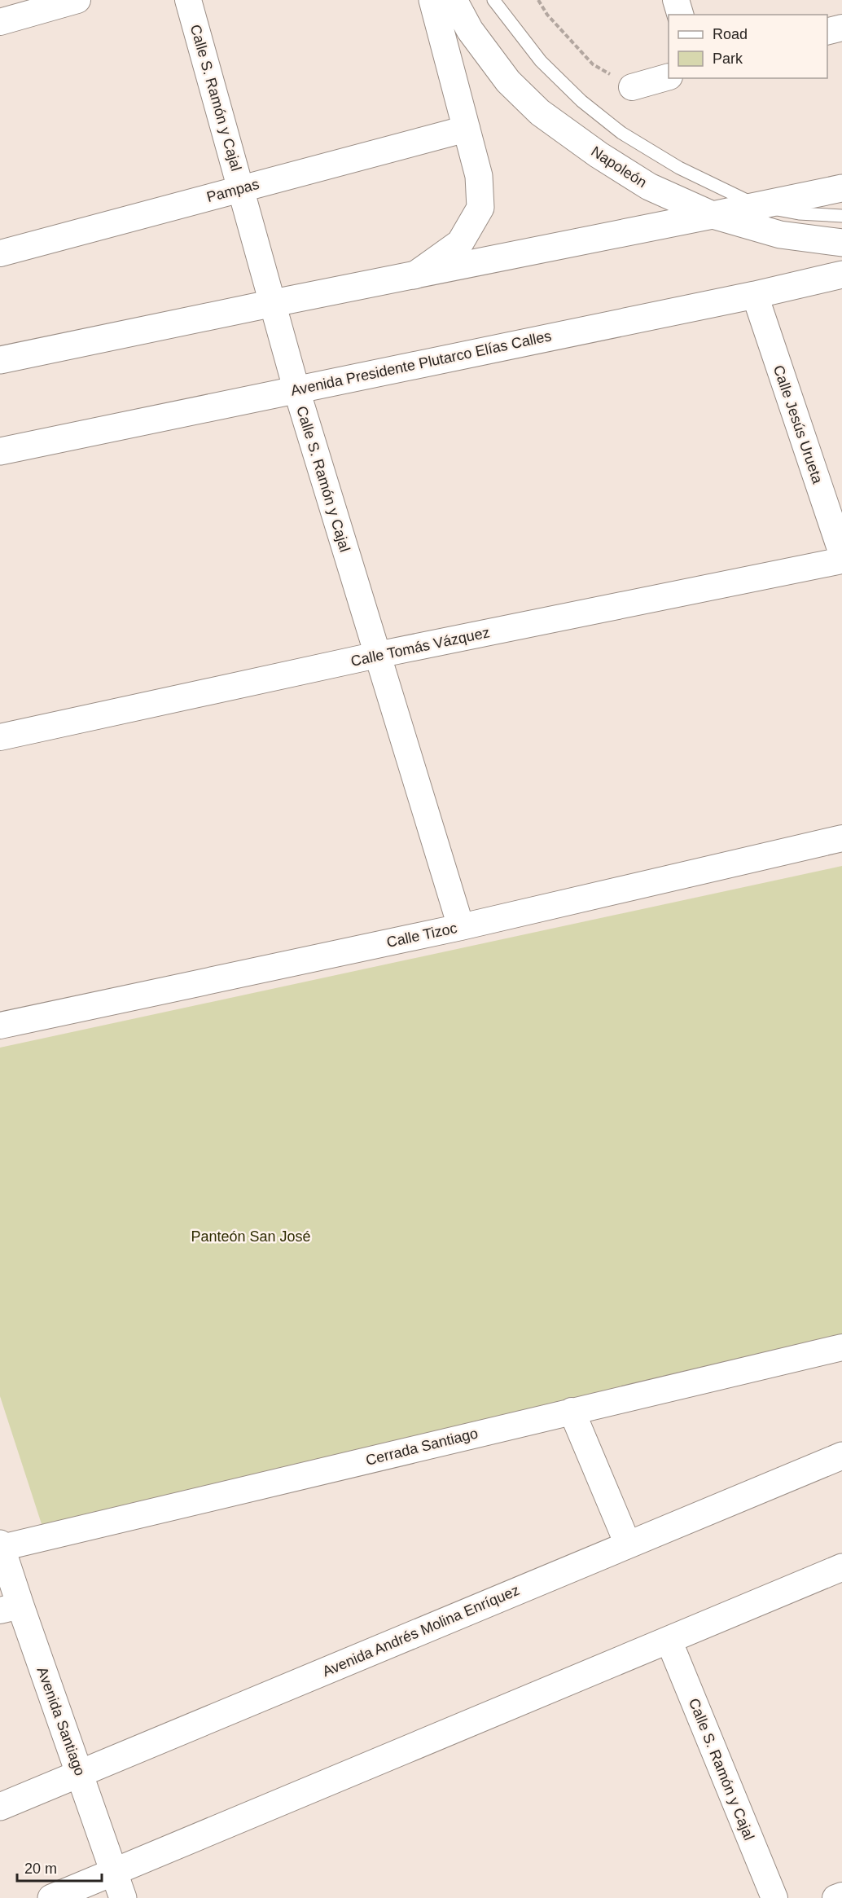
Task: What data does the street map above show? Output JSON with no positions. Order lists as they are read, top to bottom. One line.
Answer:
{"streets":{"main road":["Napoleón","Avenida Presidente Plutarco Elías Calles","Avenida Andrés Molina Enríquez","Avenida Santiago"],"street":["Calle S. Ramón y Cajal","Pampas","Calle Jesús Urueta","Calle Tomás Vázquez","Calle Tizoc","Cerrada Santiago"]},"crossings":[["Calle S. Ramón y Cajal","Pampas"],["Calle S. Ramón y Cajal","Avenida Presidente Plutarco Elías Calles"],["Calle S. Ramón y Cajal","Calle Tomás Vázquez"],["Calle S. Ramón y Cajal","Calle Tizoc"],["Avenida Presidente Plutarco Elías Calles","Calle Jesús Urueta"],["Cerrada Santiago","Avenida Santiago"],["Avenida Andrés Molina Enríquez","Avenida Santiago"]],"parks":["Panteón San José"],"legend":["Road","Park"],"scale_bar":"20 m"}
